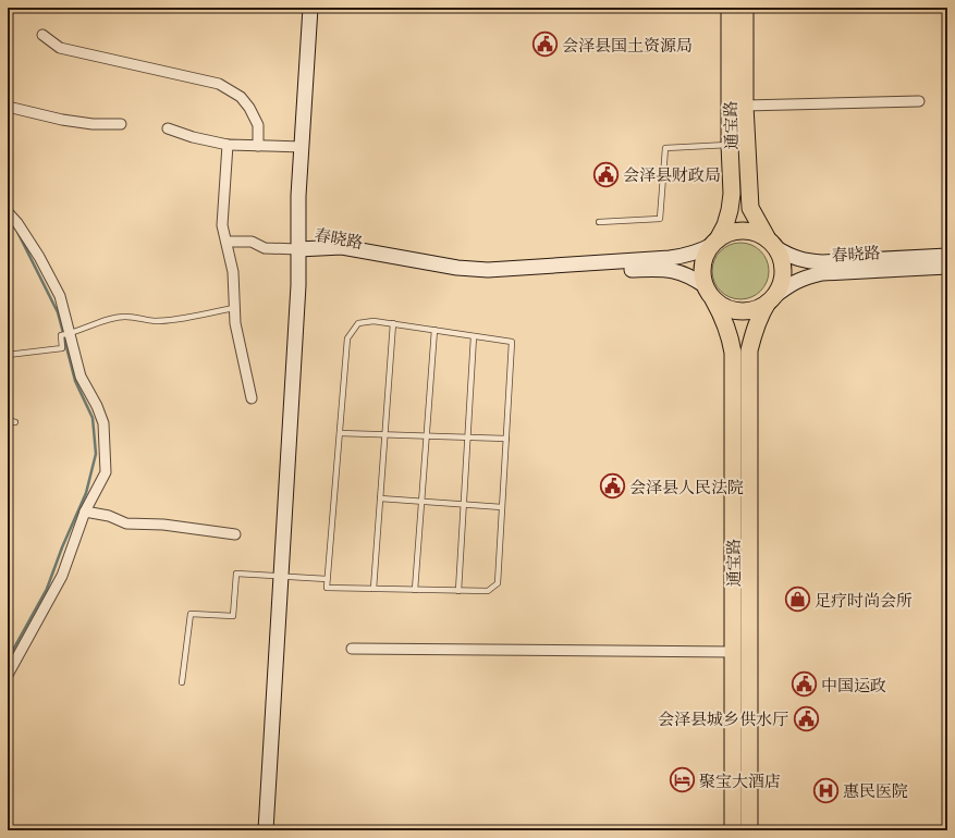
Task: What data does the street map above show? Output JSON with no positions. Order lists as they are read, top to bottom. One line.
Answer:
{"streets":{"main road":["通宝路"],"street":["春晓路"]},"crossings":[["通宝路","春晓路"]],"places":{"public building":["会泽县国土资源局","会泽县财政局","会泽县人民法院","中国运政","会泽县城乡供水厅"],"shop":["足疗时尚会所"],"hotel":["聚宝大酒店"],"hospital":["惠民医院"]}}
